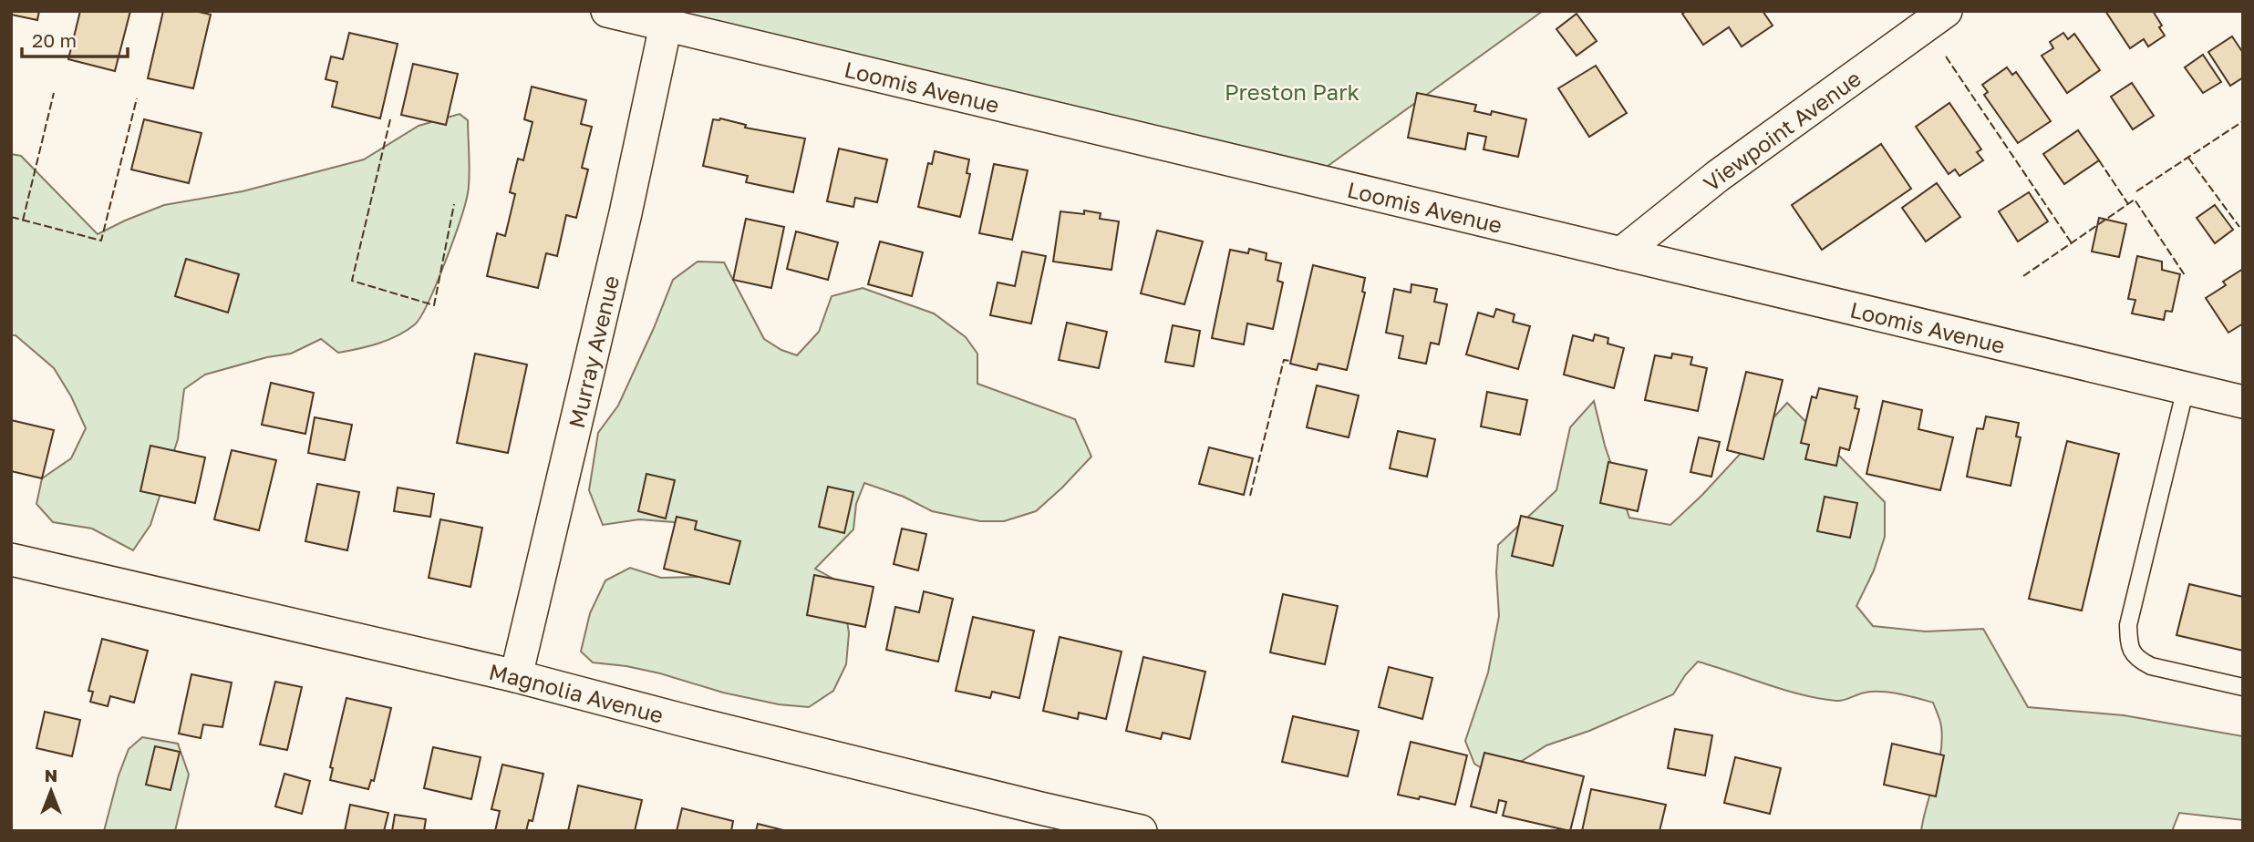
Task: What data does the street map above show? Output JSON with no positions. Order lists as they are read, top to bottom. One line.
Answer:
{"streets":{"street":["Loomis Avenue","Viewpoint Avenue","Murray Avenue","Magnolia Avenue"]},"crossings":[["Loomis Avenue","Viewpoint Avenue"],["Loomis Avenue","Murray Avenue"],["Murray Avenue","Magnolia Avenue"]],"parks":["Preston Park"],"scale_bar":"20 m","north":"top"}
